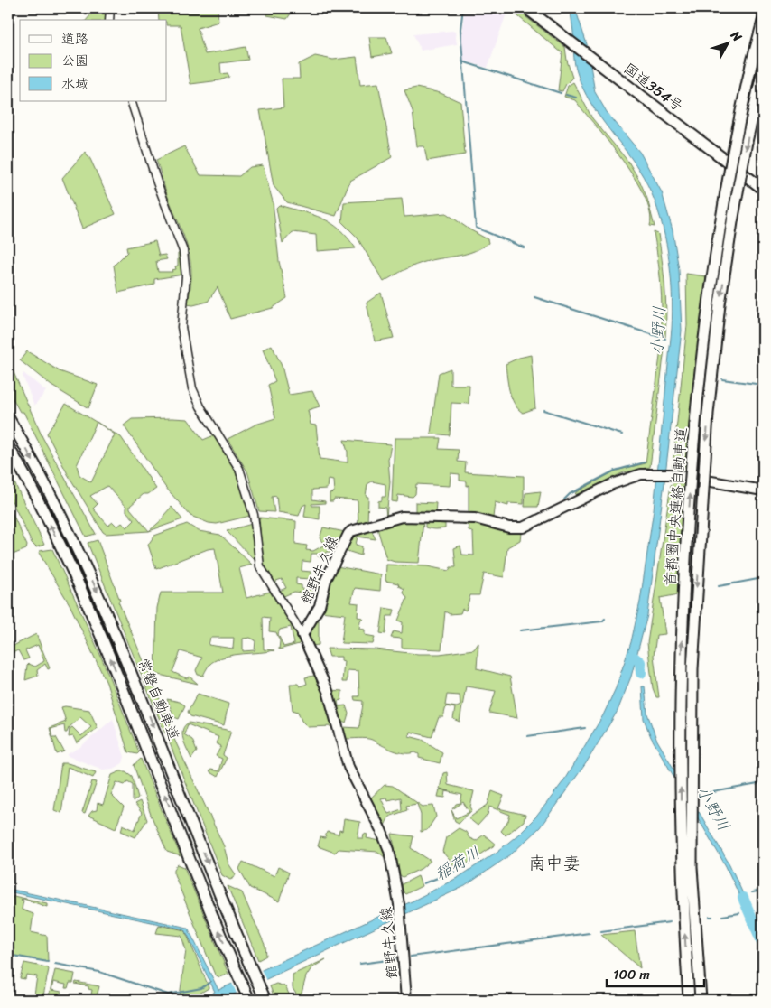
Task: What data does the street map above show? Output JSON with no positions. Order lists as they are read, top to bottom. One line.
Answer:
{"streets":{"highway":["国道354号","首都圏中央連絡自動車道","常磐自動車道"],"main road":["館野牛久線"]},"districts":["南中妻"],"water":["小野川","稲荷川"],"legend":["道路","公園","水域"],"scale_bar":"100 m","north":"top right"}
